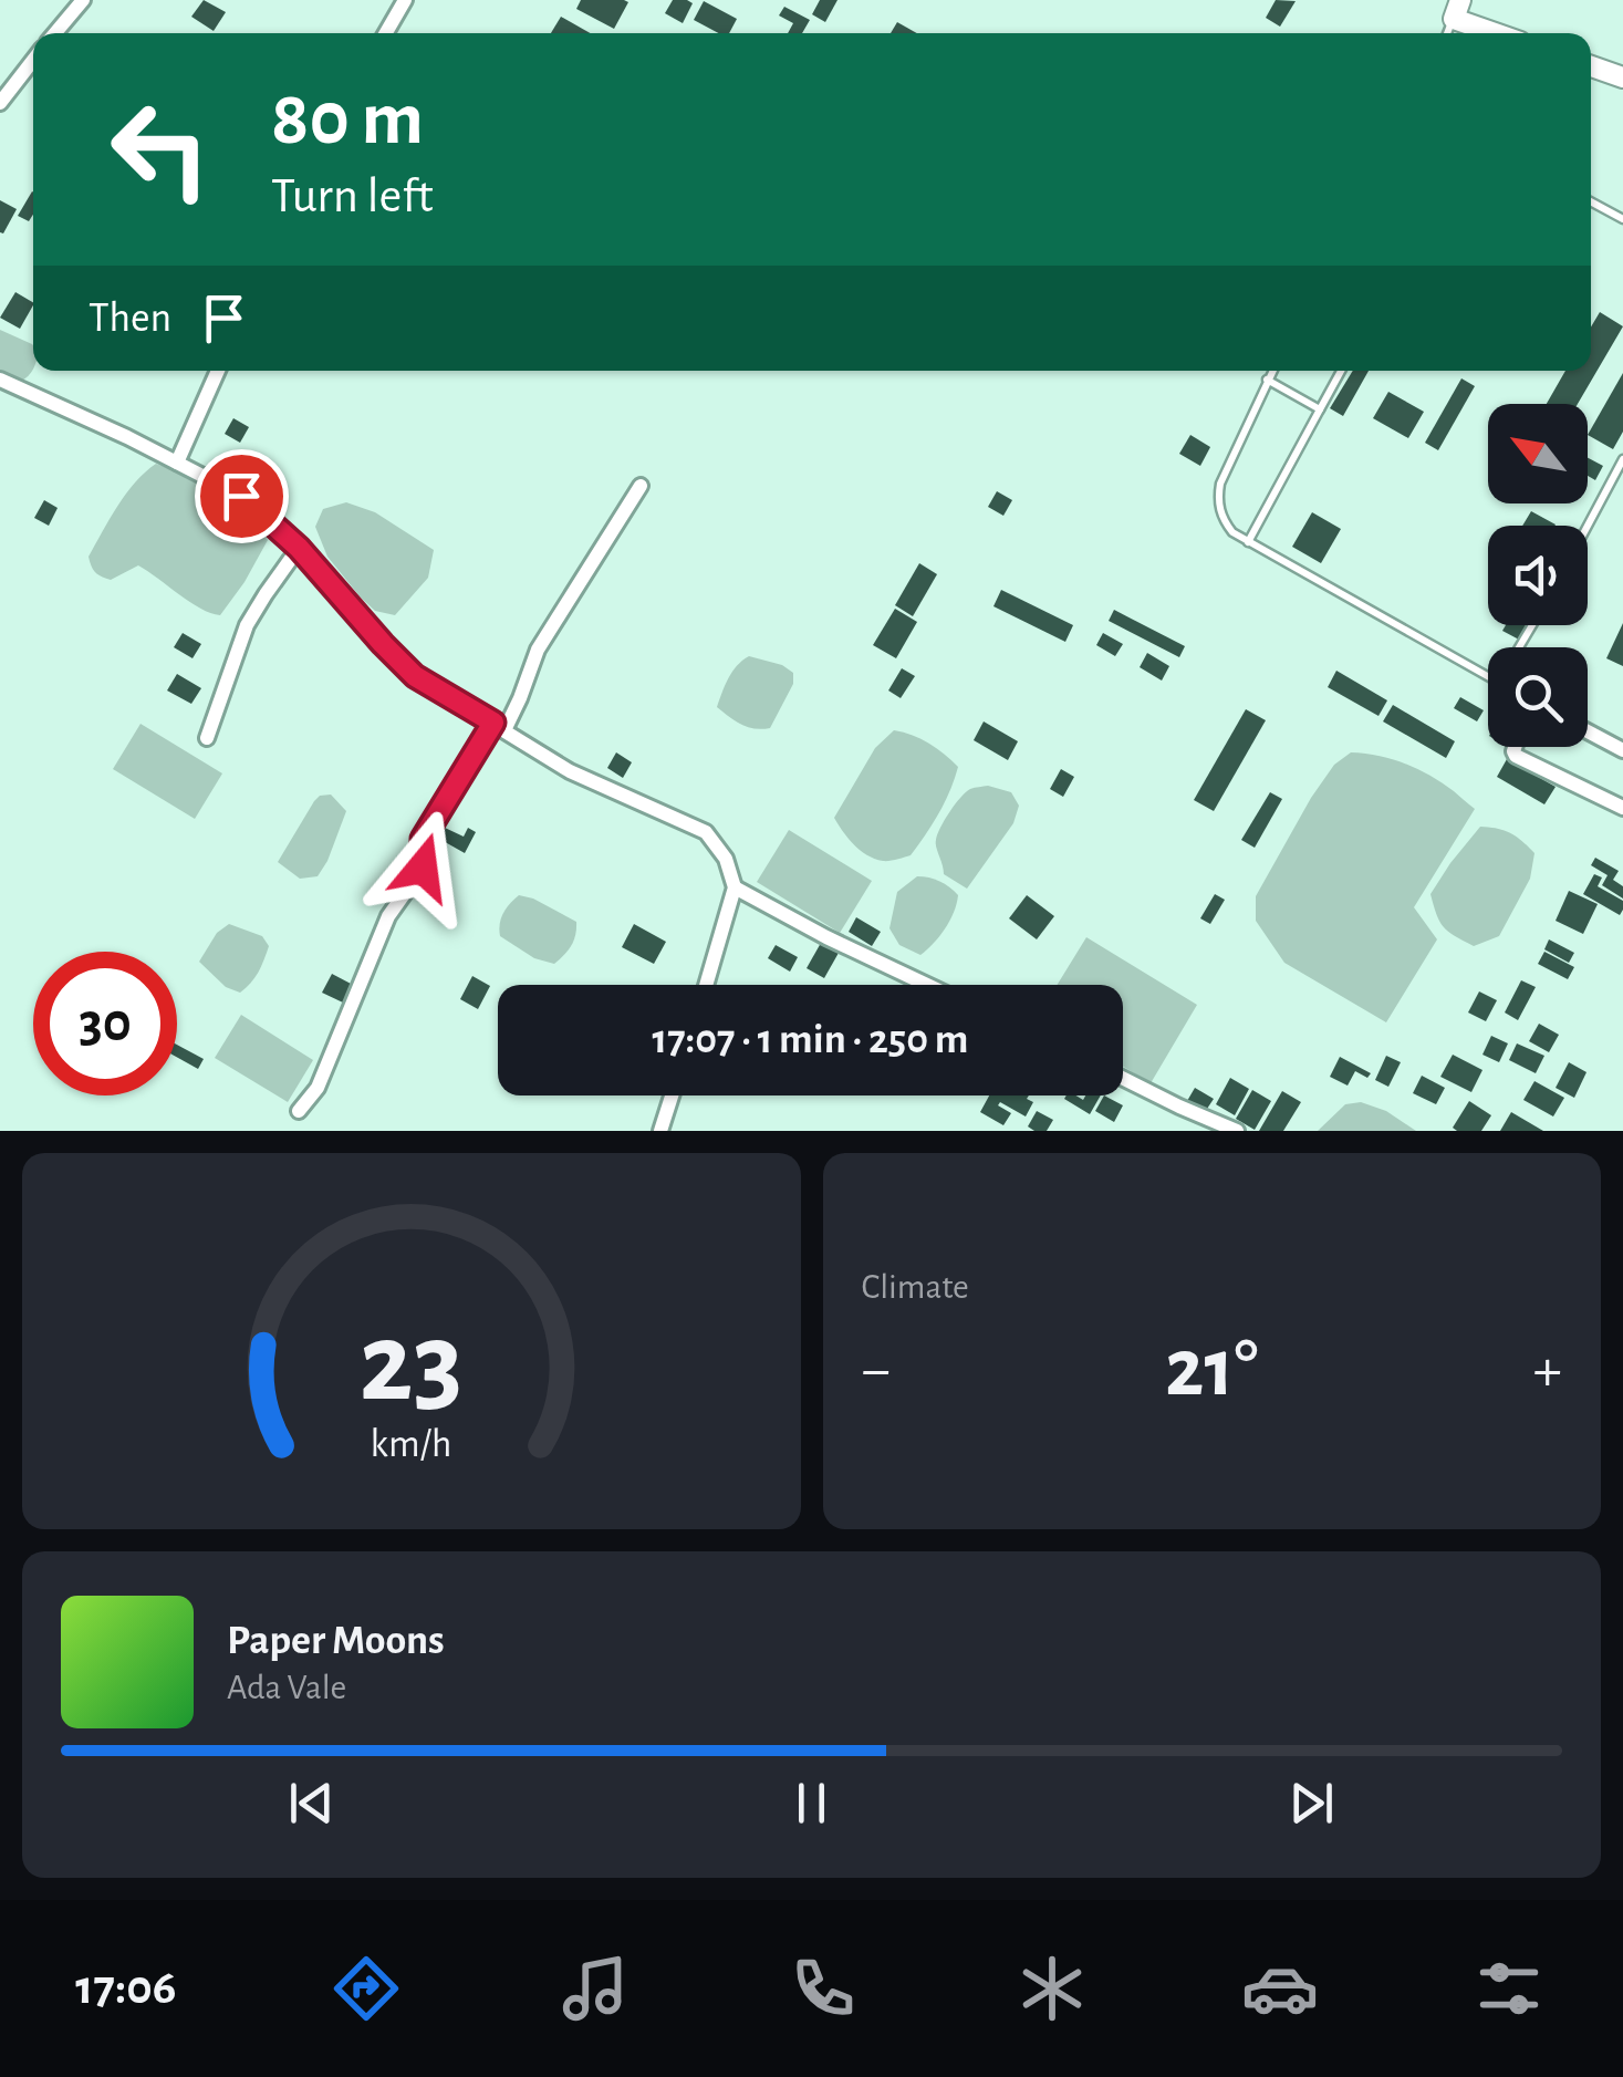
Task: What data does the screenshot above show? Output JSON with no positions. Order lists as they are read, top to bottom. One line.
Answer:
{"north":"top left","page":{"turn":["80 m","Turn left"],"then":"Then","limit":"30","trip":"17:07 · 1 min · 250 m","tile":"Climate","heat":["−","21°","+"],"song":["Paper Moons","Ada Vale"],"tabs":"17:06","gauge":["23","km/h"]}}
